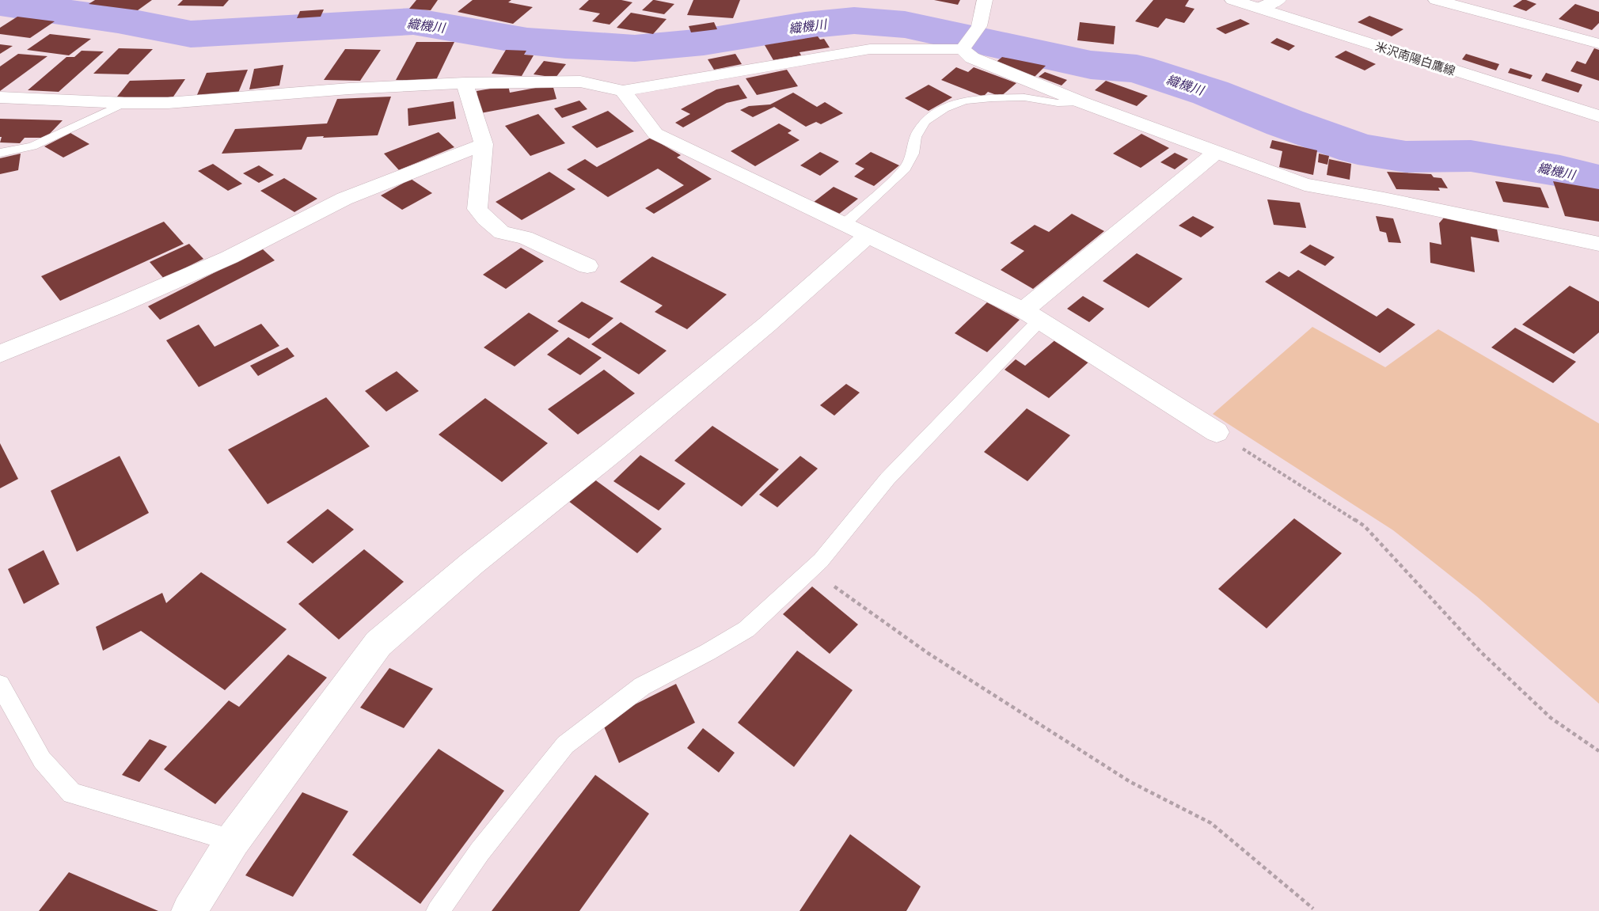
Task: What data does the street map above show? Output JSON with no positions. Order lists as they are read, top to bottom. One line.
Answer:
{"streets":{"street":["米沢南陽白鷹線"]},"water":["織機川"]}
